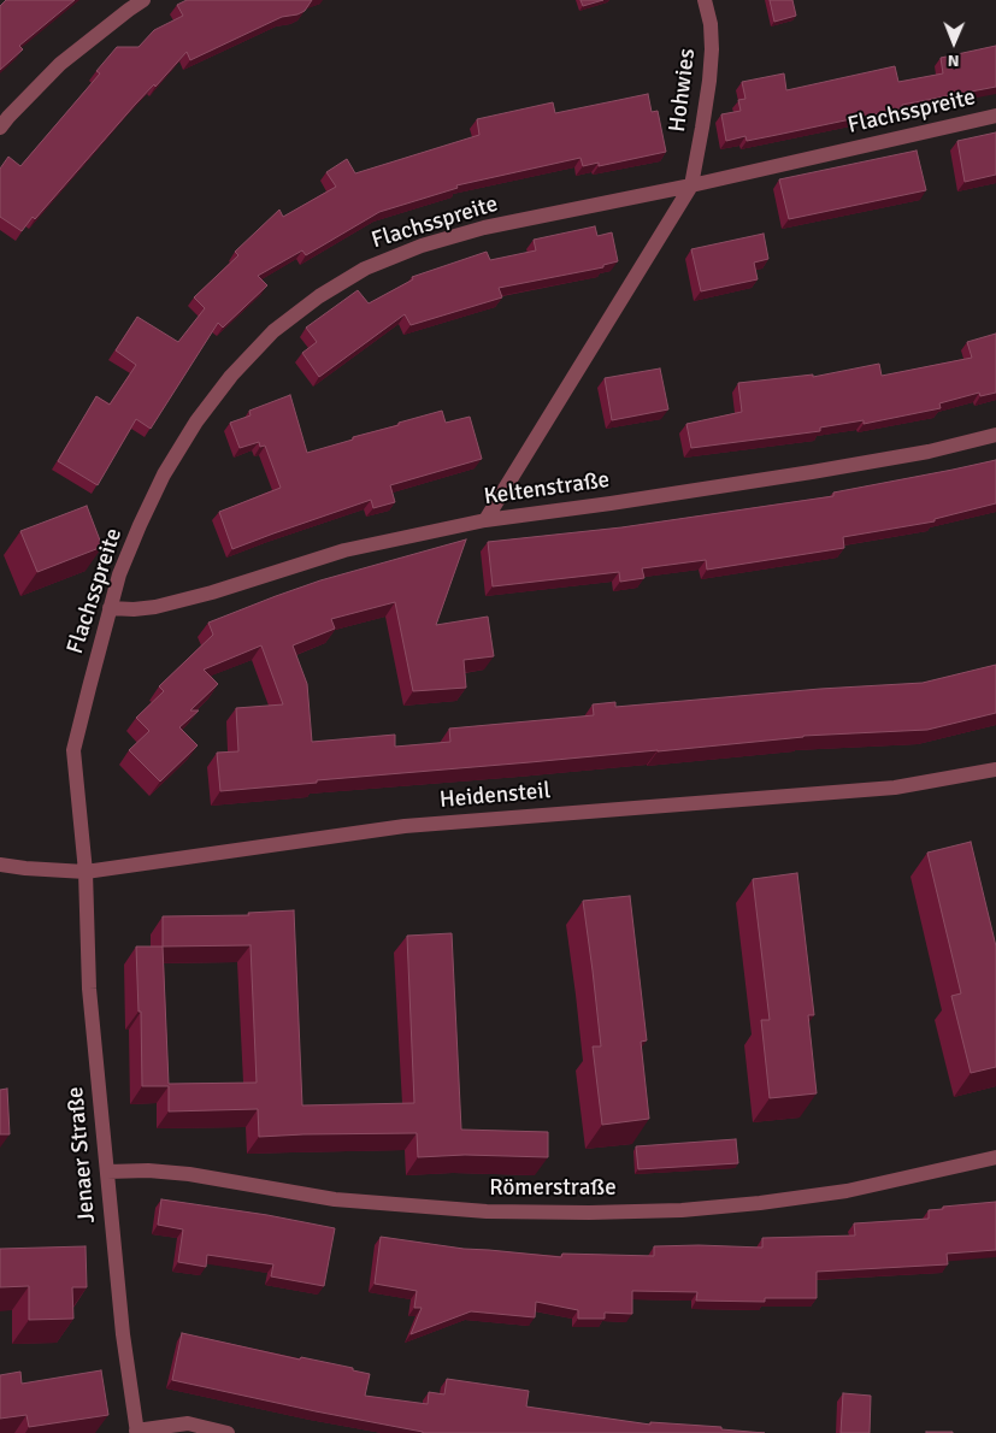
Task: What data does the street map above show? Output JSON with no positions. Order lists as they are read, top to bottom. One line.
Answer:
{"streets":{"street":["Hohwies","Flachsspreite","Keltenstraße","Heidensteil","Jenaer Straße","Römerstraße"]},"crossings":[["Hohwies","Flachsspreite"],["Flachsspreite","Keltenstraße"],["Flachsspreite","Heidensteil"],["Flachsspreite","Jenaer Straße"],["Heidensteil","Jenaer Straße"],["Jenaer Straße","Römerstraße"]],"north":"bottom"}
